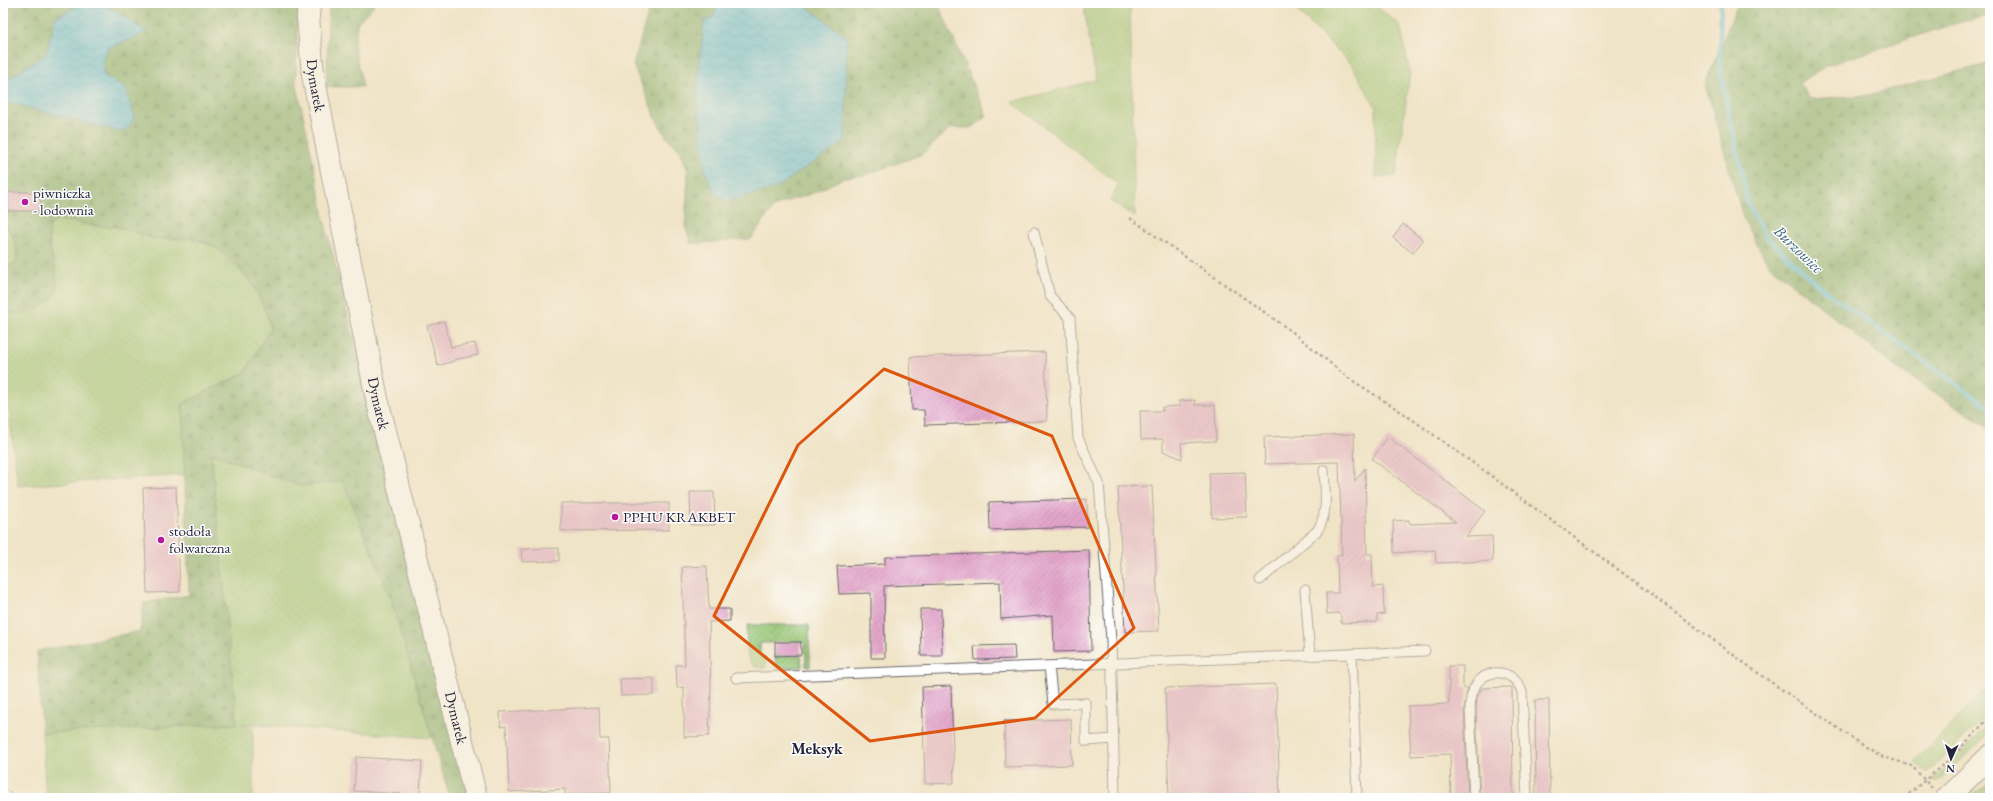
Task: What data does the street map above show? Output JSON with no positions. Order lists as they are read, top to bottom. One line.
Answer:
{"streets":{"street":["Dymarek"]},"districts":["Meksyk"],"water":["Burzowiec"],"places":["piwniczka - lodownia","PPHU KRAKBET","stodoła folwarczna"],"north":"bottom"}
